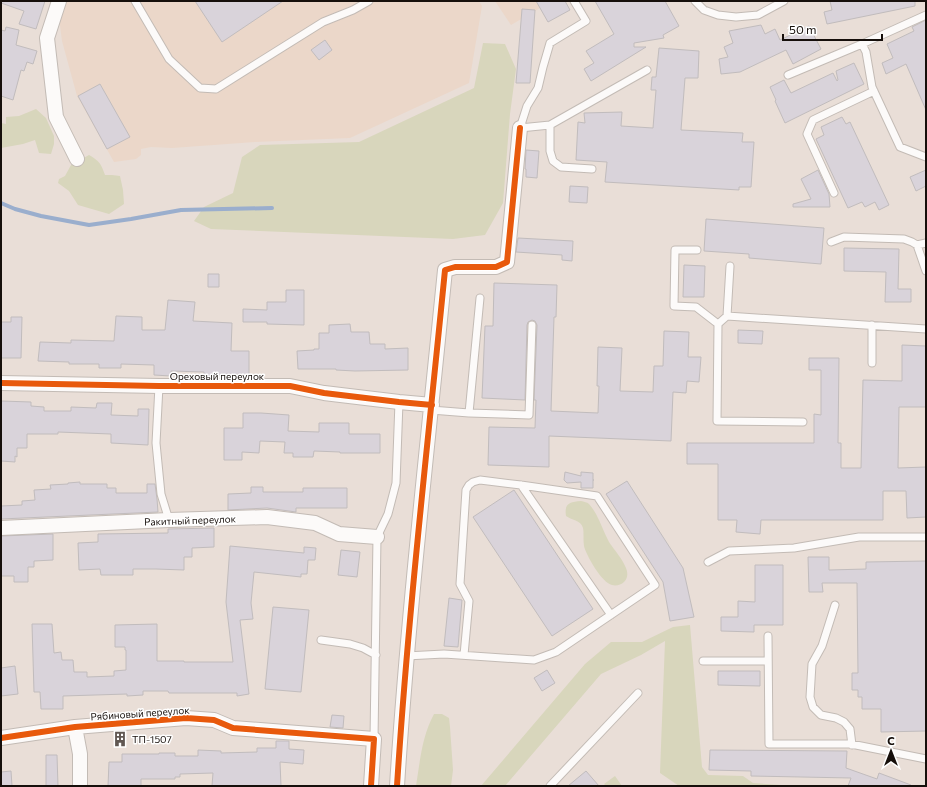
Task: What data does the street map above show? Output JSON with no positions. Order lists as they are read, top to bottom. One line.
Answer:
{"streets":{"street":["Ореховый переулок","Ракитный переулок","Рябиновый переулок"]},"places":{"building":["ТП-1507"]},"scale_bar":"50 m","north":"top"}
